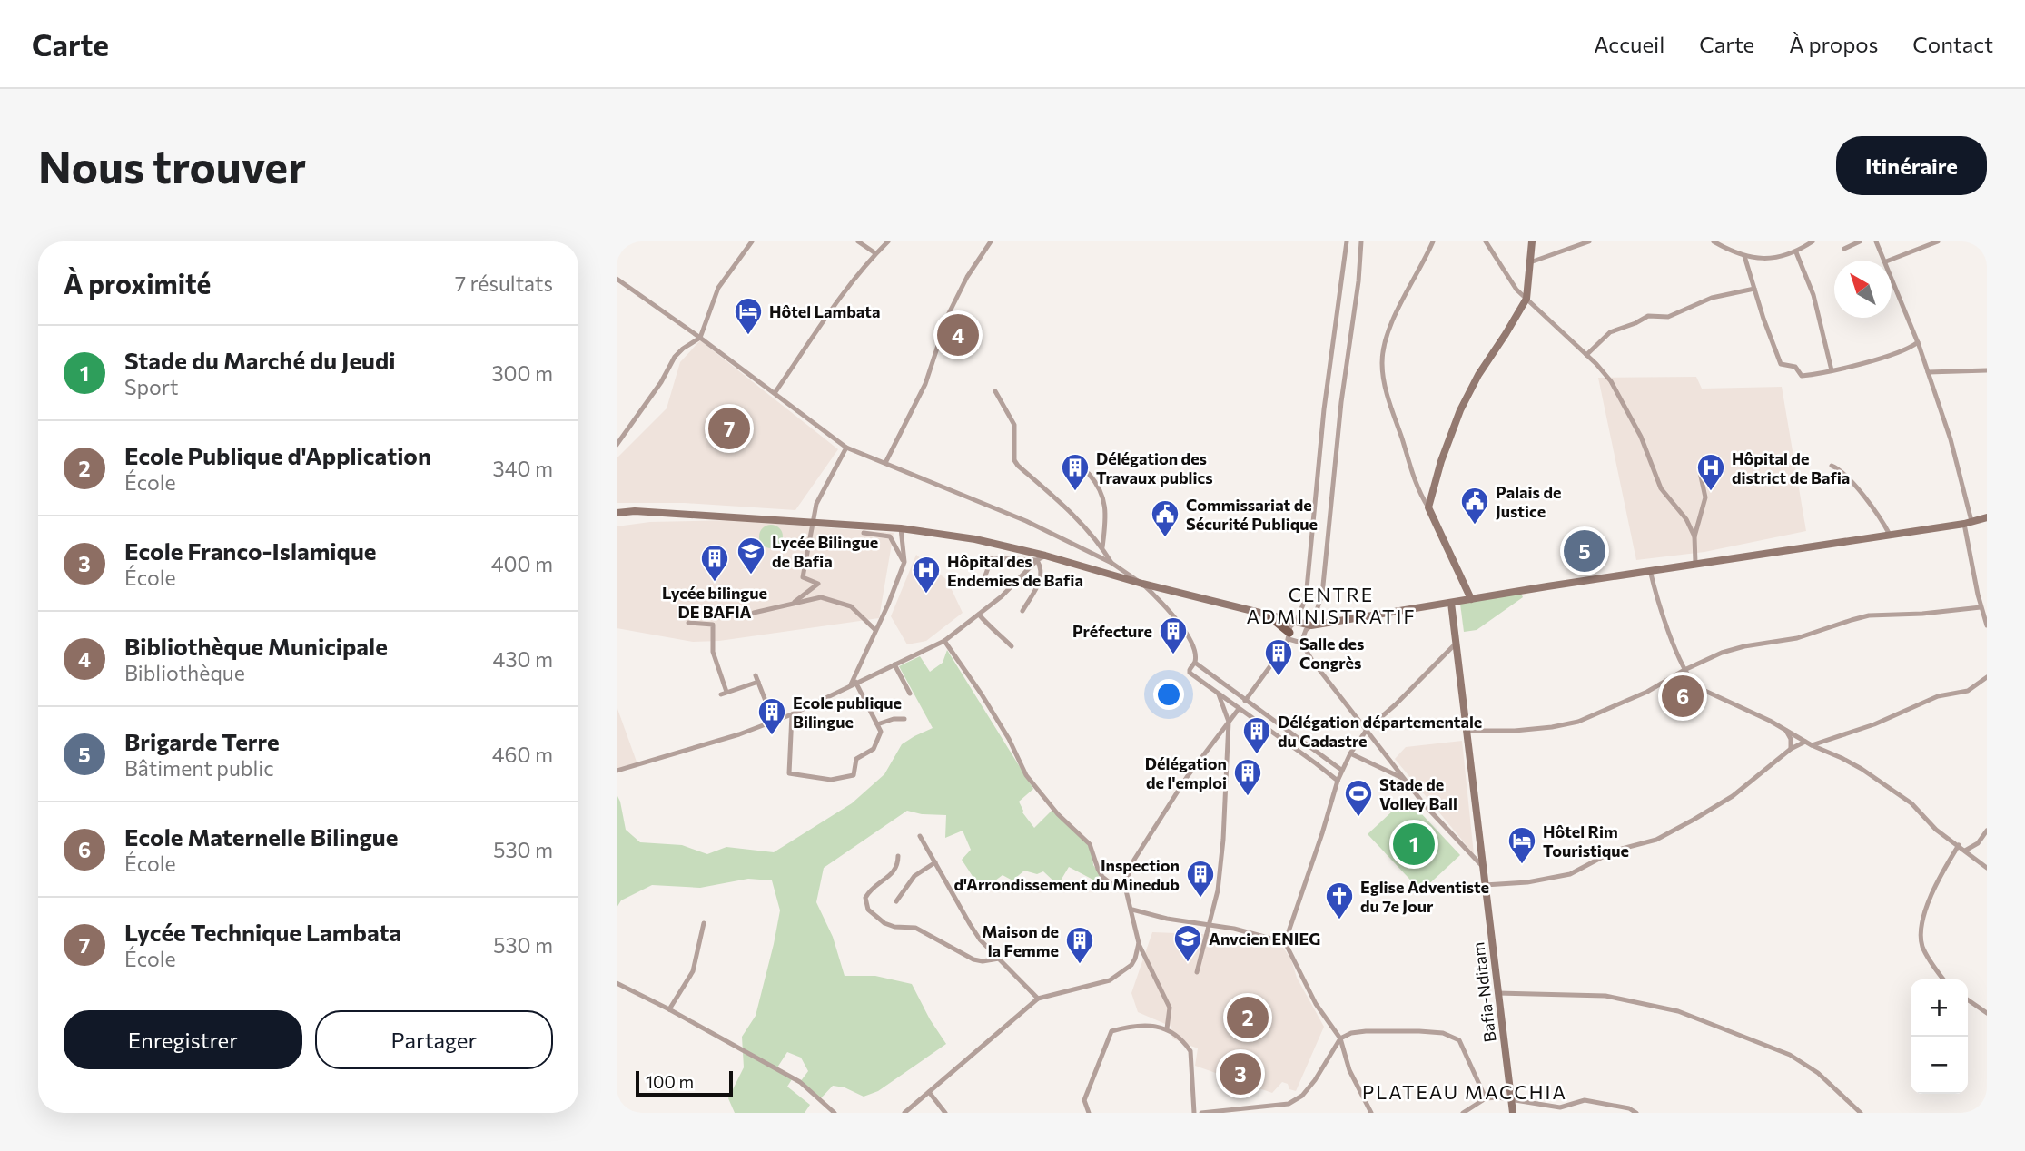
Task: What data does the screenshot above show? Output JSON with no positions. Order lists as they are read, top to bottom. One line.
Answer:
{"streets":{"main road":["Bafia-Nditam"]},"districts":["CENTRE ADMINISTRATIF","PLATEAU MACCHIA"],"places":{"hotel":["Hôtel Lambata","Hôtel Rim Touristique"],"building":["Délégation des Travaux publics","Lycée bilingue DE BAFIA","Préfecture","Salle des Congrès","Ecole publique Bilingue","Délégation départementale du Cadastre","Délégation de l'emploi","Inspection d'Arrondissement du Minedub","Maison de la Femme"],"hospital":["Hôpital de district de Bafia","Hôpital des Endemies de Bafia"],"public building":["Palais de Justice","Commissariat de Sécurité Publique"],"school or university":["Lycée Bilingue de Bafia","Anvcien ENIEG"],"sports":["Stade de Volley Ball"],"church":["Eglise Adventiste du 7e Jour"]},"scale_bar":"100 m","north":"top left","page":{"header":"Carte","nav":["Accueil","Carte","À propos","Contact"],"buttons":["Itinéraire",["Enregistrer","Partager"]],"title":"Nous trouver","heading":["À proximité","7 résultats"],"pins":["4","7","5","6","1","2","3"],"list":[{"mark":"1","name":"Stade du Marché du Jeudi","note":"Sport","value":"300 m"},{"mark":"2","name":"Ecole Publique d'Application","note":"École","value":"340 m"},{"mark":"3","name":"Ecole Franco-Islamique","note":"École","value":"400 m"},{"mark":"4","name":"Bibliothèque Municipale","note":"Bibliothèque","value":"430 m"},{"mark":"5","name":"Brigarde Terre","note":"Bâtiment public","value":"460 m"},{"mark":"6","name":"Ecole Maternelle Bilingue","note":"École","value":"530 m"},{"mark":"7","name":"Lycée Technique Lambata","note":"École","value":"530 m"}],"map_buttons":["+","−"],"scale":"100 m"}}
